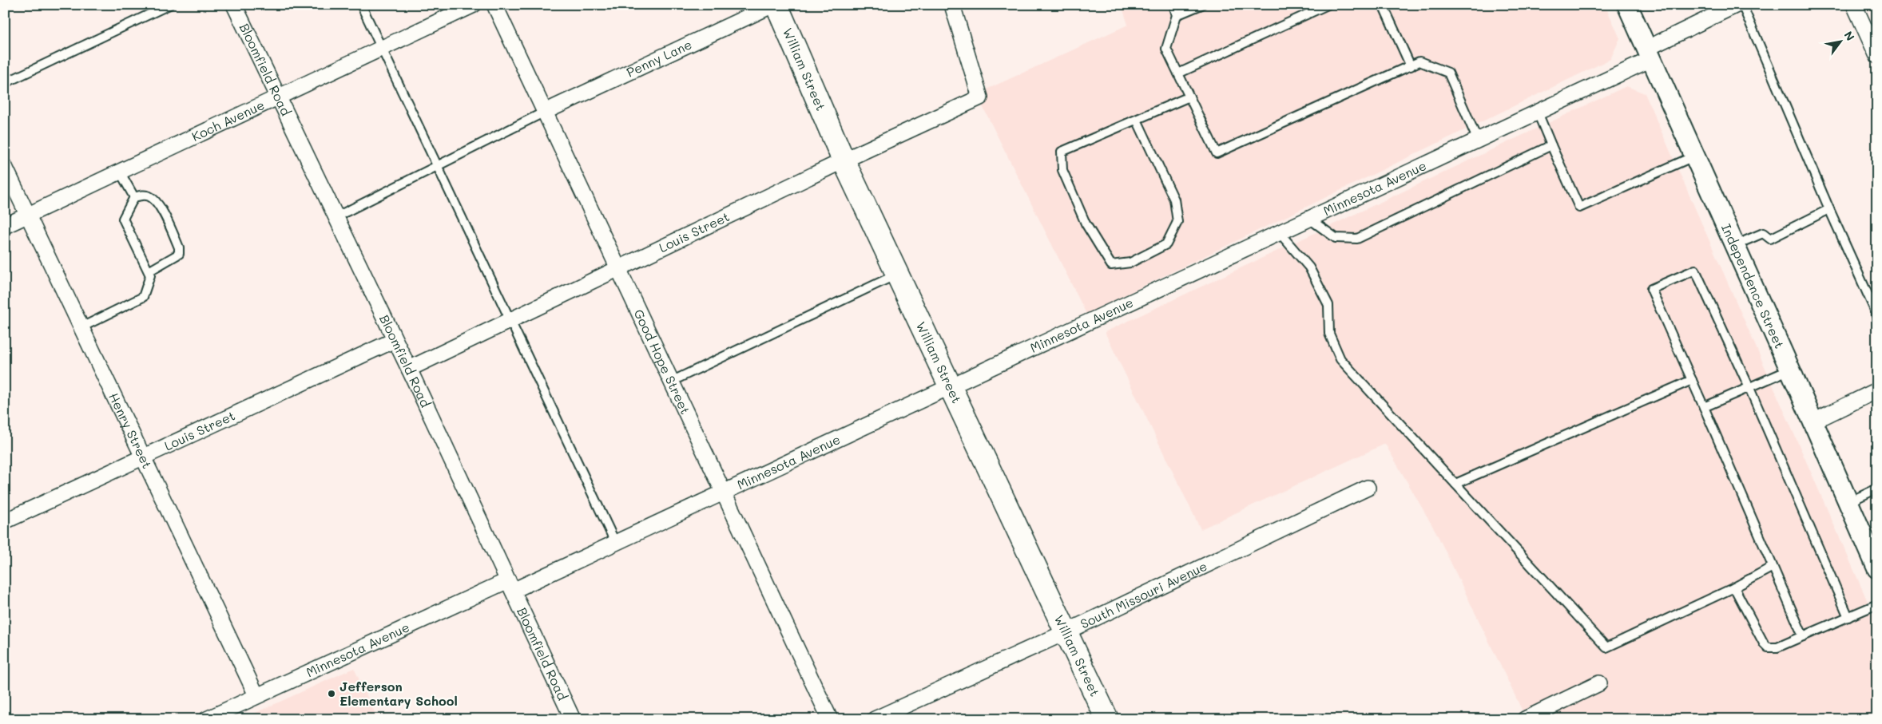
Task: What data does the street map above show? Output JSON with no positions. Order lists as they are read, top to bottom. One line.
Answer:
{"streets":{"main road":["William Street"],"street":["Penny Lane","Bloomfield Road","Koch Avenue","Minnesota Avenue","Louis Street","Independence Street","Good Hope Street","Henry Street","South Missouri Avenue"]},"crossings":[["Penny Lane","William Street"],["Penny Lane","Good Hope Street"],["William Street","Minnesota Avenue"],["William Street","Louis Street"],["William Street","South Missouri Avenue"],["Bloomfield Road","Koch Avenue"],["Bloomfield Road","Minnesota Avenue"],["Bloomfield Road","Louis Street"],["Koch Avenue","Henry Street"],["Minnesota Avenue","Independence Street"],["Minnesota Avenue","Good Hope Street"],["Minnesota Avenue","Henry Street"],["Louis Street","Good Hope Street"],["Louis Street","Henry Street"]],"places":["Jefferson Elementary School"],"north":"top right"}
